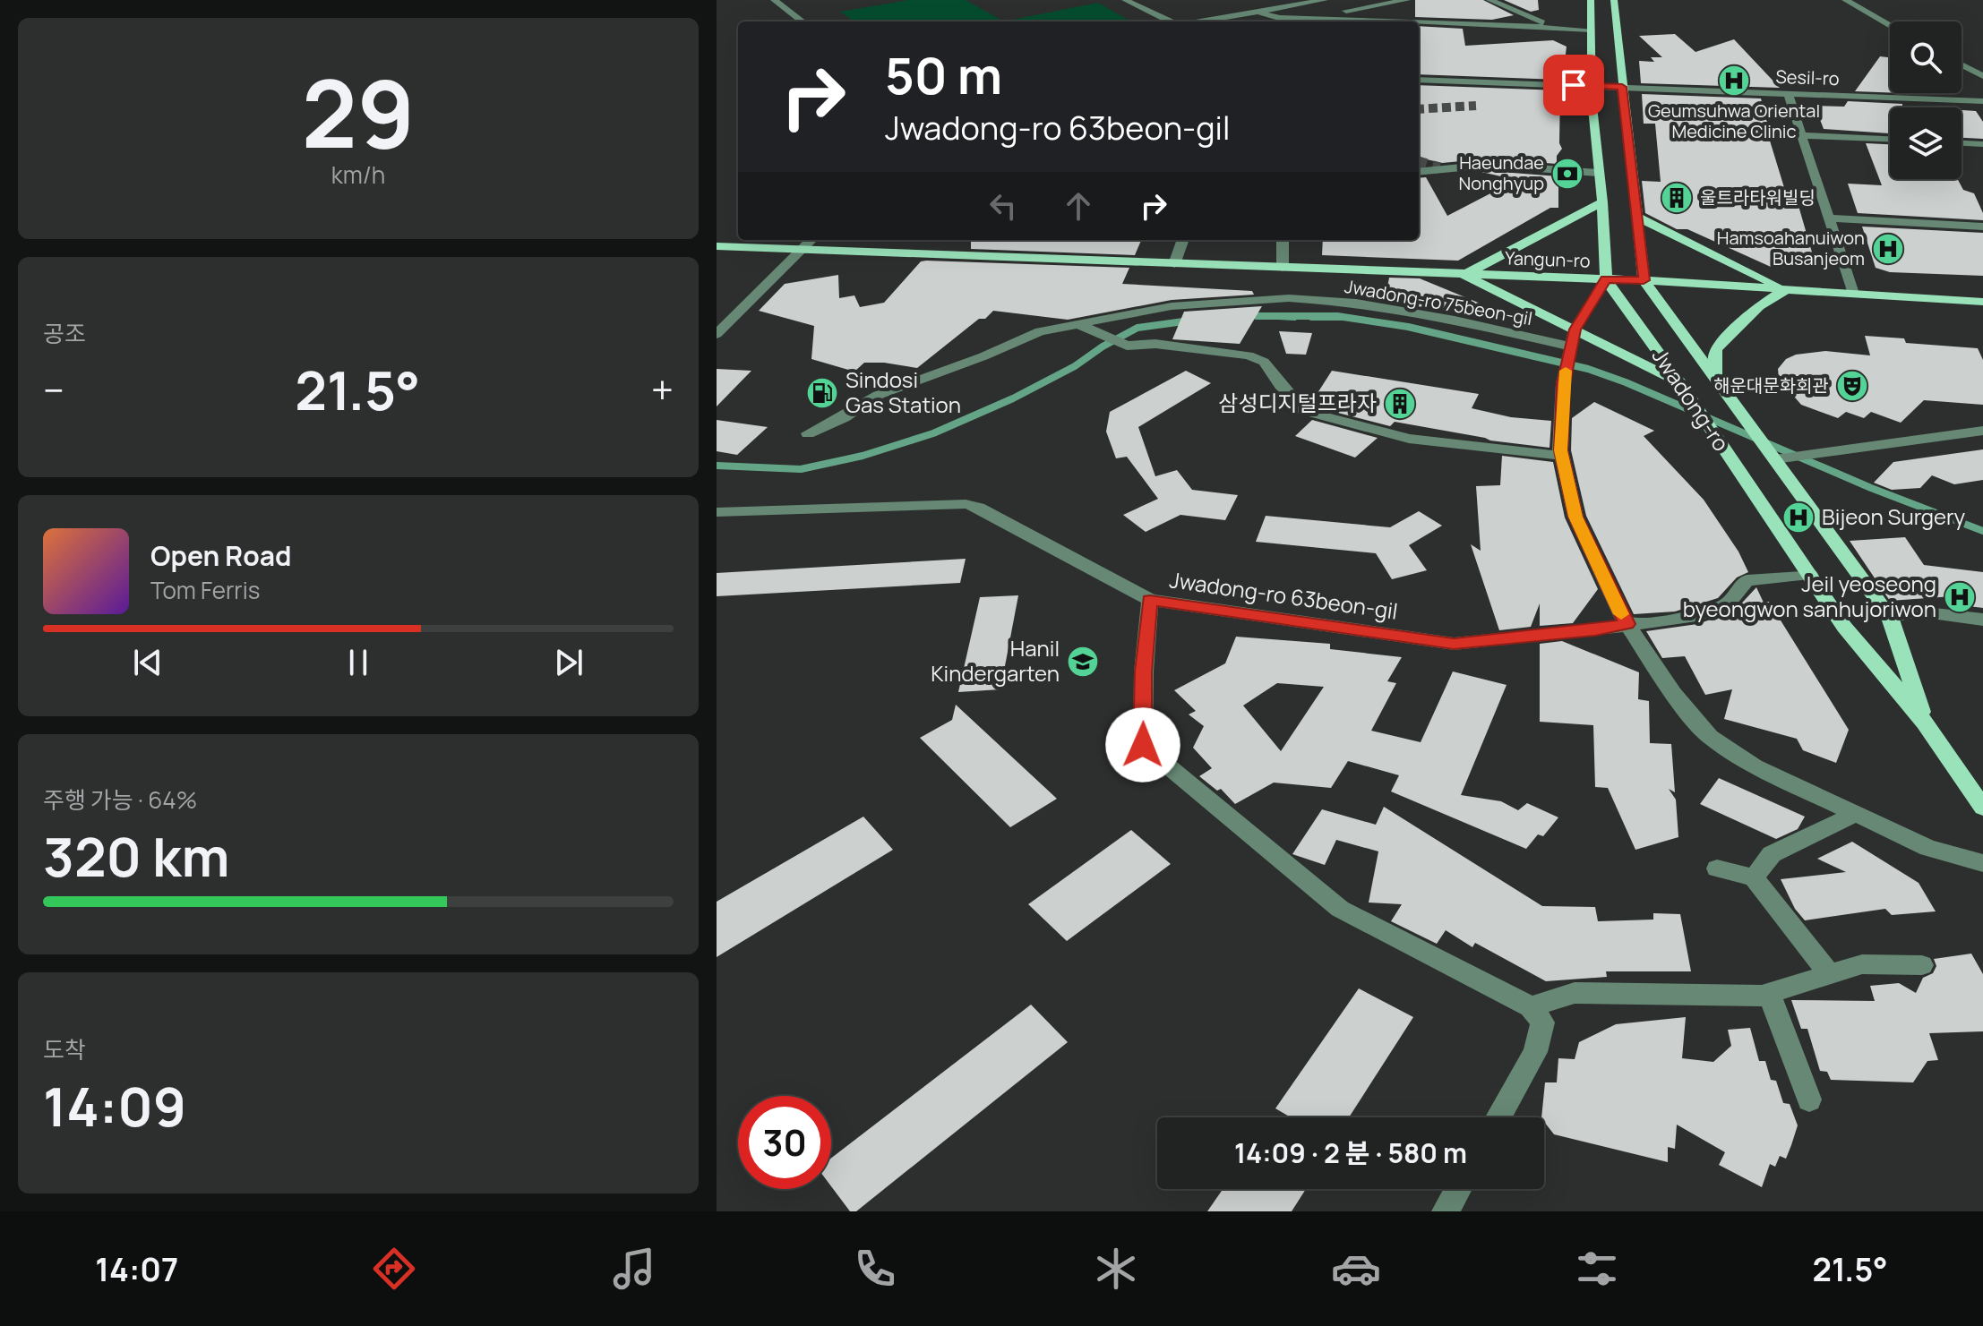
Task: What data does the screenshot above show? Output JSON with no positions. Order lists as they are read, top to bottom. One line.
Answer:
{"streets":{"main road":["Yangun-ro","Jwadong-ro"],"street":["Sesil-ro","Jwadong-ro 75beon-gil","Jwadong-ro 63beon-gil"]},"crossings":[["Sesil-ro","Jwadong-ro"],["Yangun-ro","Jwadong-ro"],["Jwadong-ro","Jwadong-ro 63beon-gil"]],"places":{"hospital":["Geumsuhwa Oriental Medicine Clinic","Hamsoahanuiwon Busanjeom","Bijeon Surgery","Jeil yeoseong byeongwon sanhujoriwon"],"bank":["Haeundae Nonghyup"],"building":["울트라타워빌딩","삼성디지털프라자"],"theatre":["해운대문화회관"],"fuel station":["Sindosi Gas Station"],"school or university":["Hanil Kindergarten"]},"page":{"tile":[["29","km/h"],"공조",["주행 가능 · 64%","320 km"],["도착","14:09"]],"turn":["50 m","Jwadong-ro 63beon-gil"],"heat":["−","21.5°","+"],"song":["Open Road","Tom Ferris"],"limit":"30","trip":"14:09 · 2 분 · 580 m","tabs":["14:07","21.5°"]}}
